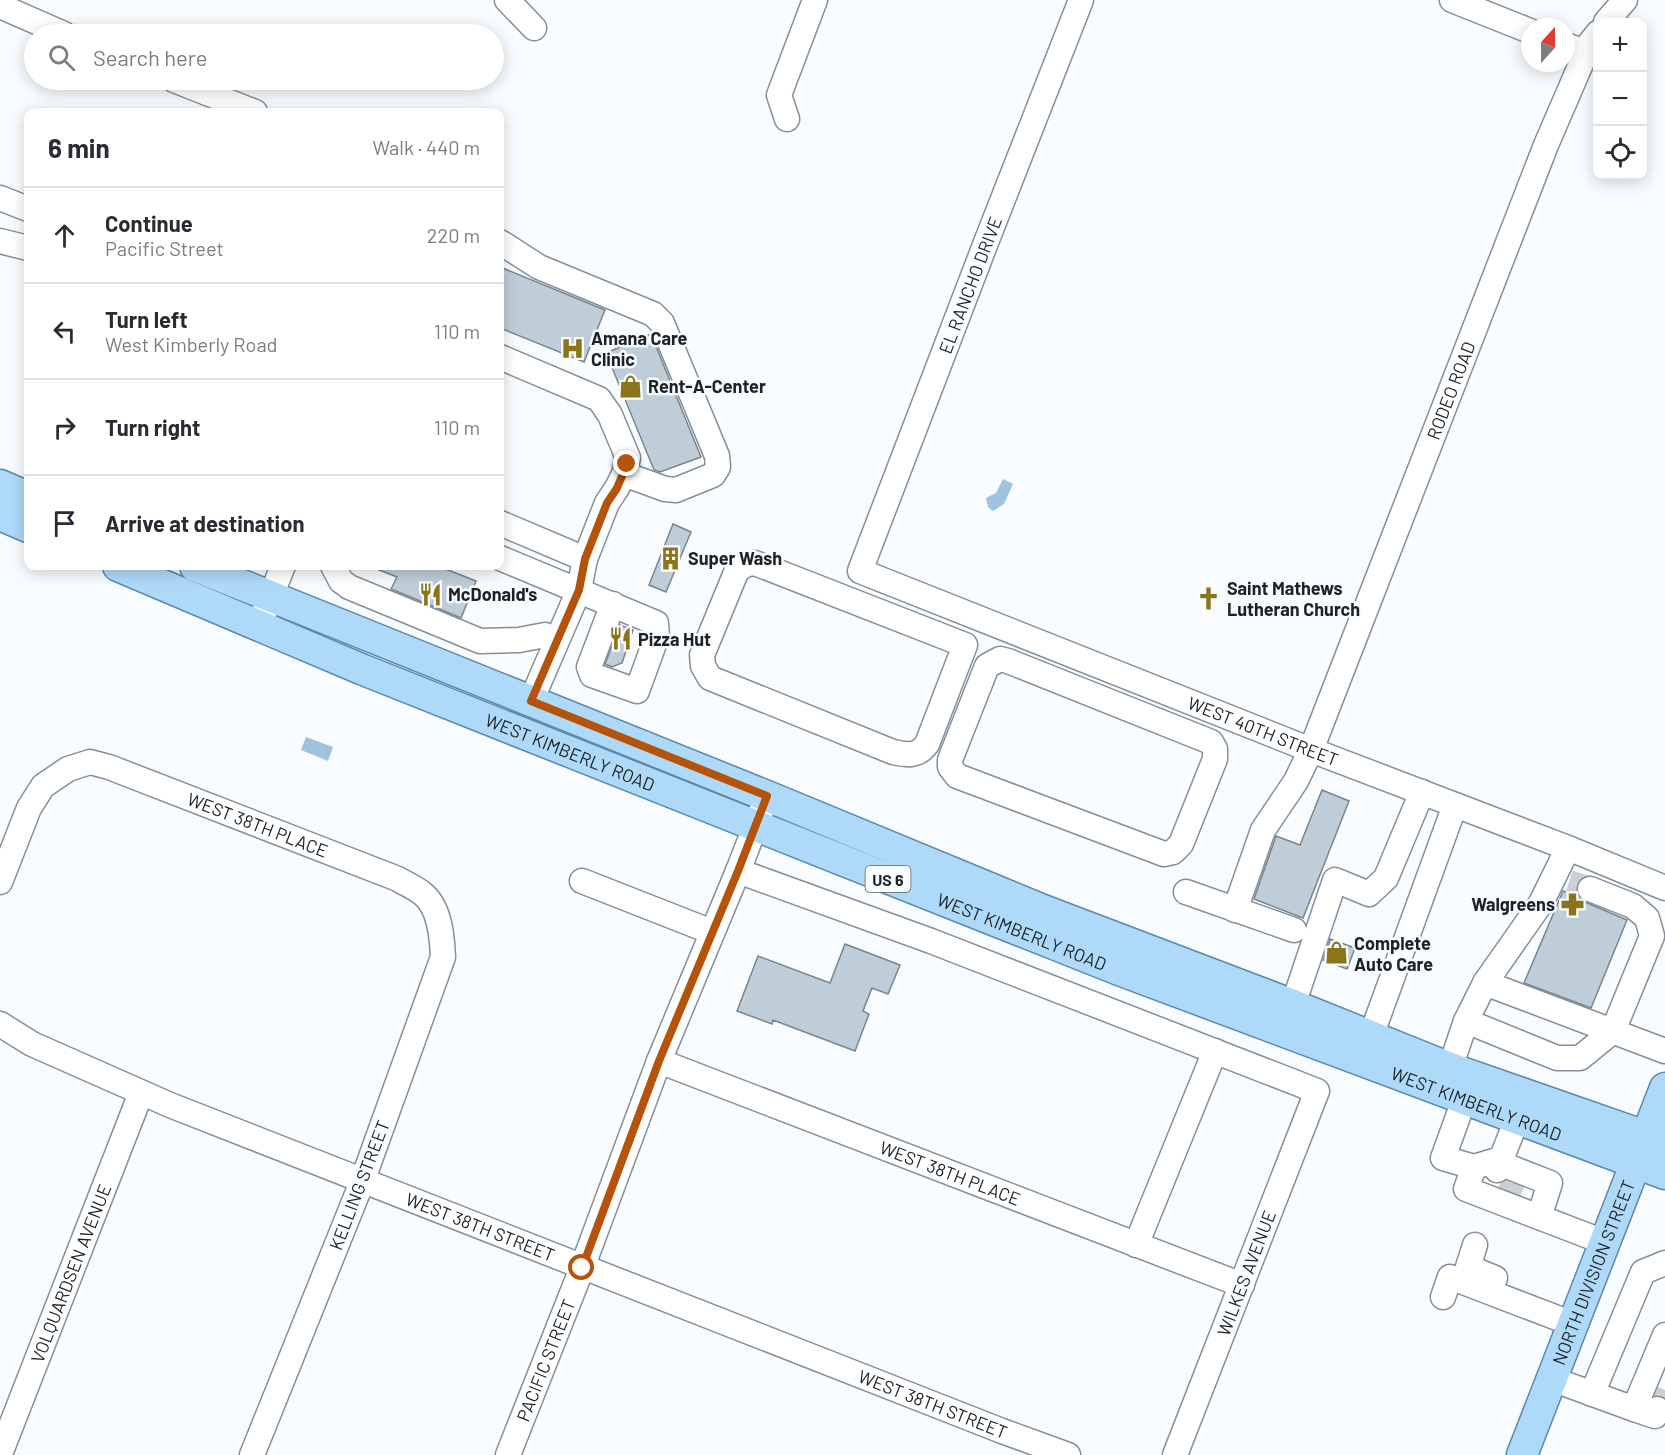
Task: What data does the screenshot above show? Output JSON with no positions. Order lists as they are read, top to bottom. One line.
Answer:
{"streets":{"main road":["WEST KIMBERLY ROAD","US 6","NORTH DIVISION STREET"],"street":["EL RANCHO DRIVE","RODEO ROAD","WEST 40TH STREET","WEST 38TH PLACE","KELLING STREET","WEST 38TH STREET","VOLQUARDSEN AVENUE","WILKES AVENUE","PACIFIC STREET"]},"crossings":[["EL RANCHO DRIVE","WEST 40TH STREET"],["RODEO ROAD","WEST 40TH STREET"],["WEST KIMBERLY ROAD","NORTH DIVISION STREET"],["WEST KIMBERLY ROAD","PACIFIC STREET"],["WEST 38TH PLACE","KELLING STREET"],["WEST 38TH PLACE","WILKES AVENUE"],["WEST 38TH PLACE","PACIFIC STREET"],["KELLING STREET","WEST 38TH STREET"],["WEST 38TH STREET","VOLQUARDSEN AVENUE"],["WEST 38TH STREET","PACIFIC STREET"]],"places":{"hospital":["Amana Care Clinic"],"shop":["Rent-A-Center","Complete Auto Care"],"building":["Super Wash"],"restaurant":["McDonald's","Pizza Hut"],"church":["Saint Mathews Lutheran Church"],"pharmacy":["Walgreens"]},"north":"top","page":{"map_buttons":["+","−"],"search":"Search here","heading":["6 min","Walk · 440 m"],"list":[["Continue","Pacific Street","220 m"],["Turn left","West Kimberly Road","110 m"],["Turn right","110 m"],"Arrive at destination"]}}
